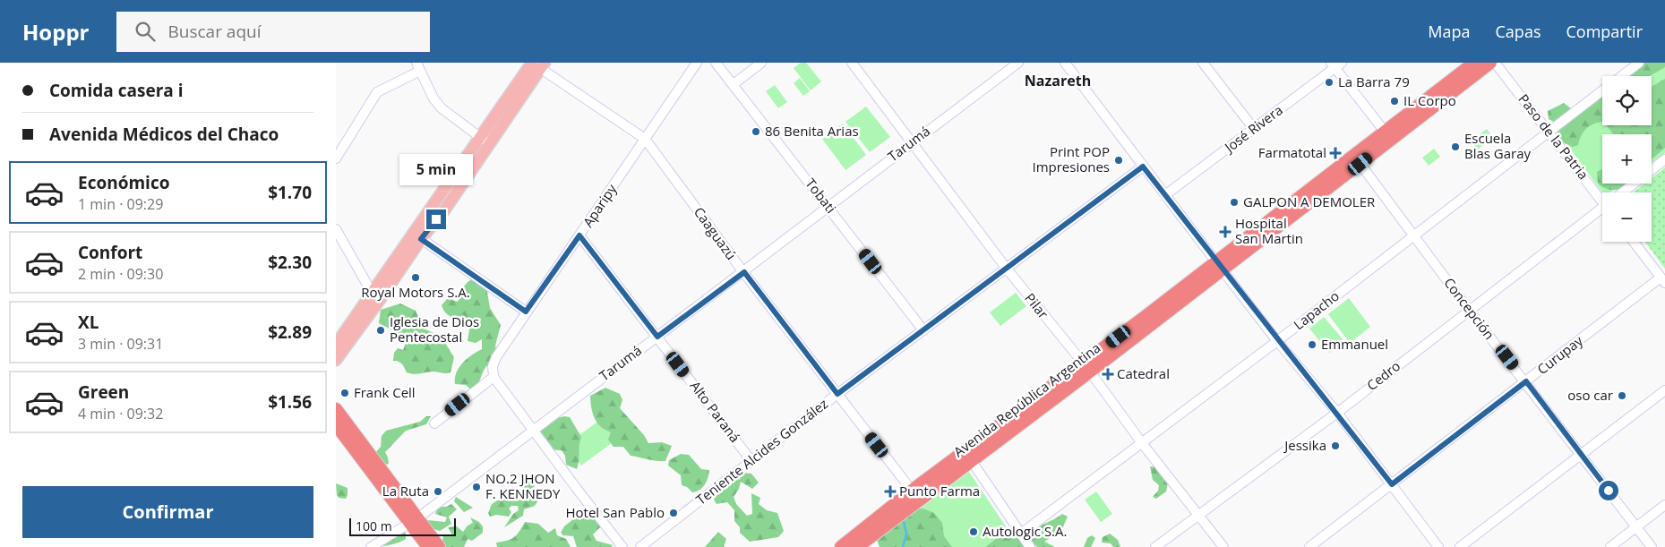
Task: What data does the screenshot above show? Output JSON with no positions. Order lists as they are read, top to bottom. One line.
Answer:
{"streets":{"highway":["Avenida República Argentina"],"street":["José Rivera","Paso de la Patria","Tarumá","Tobati","Aparipy","Caaguazú","Pilar","Concepción","Lapacho","Curupay","Cedro","Alto Paraná","Teniente Alcides González"]},"crossings":[["Paso de la Patria","Lapacho"],["Tarumá","Tobati"],["Tarumá","Caaguazú"],["Tarumá","Pilar"],["Tarumá","Alto Paraná"],["Tobati","Teniente Alcides González"],["Aparipy","Caaguazú"],["Aparipy","Alto Paraná"],["Caaguazú","Avenida República Argentina"],["Caaguazú","Teniente Alcides González"],["Pilar","Lapacho"],["Pilar","Cedro"],["Pilar","Avenida República Argentina"],["Pilar","Teniente Alcides González"],["Concepción","Lapacho"],["Concepción","Curupay"],["Concepción","Cedro"],["Concepción","Avenida República Argentina"],["Alto Paraná","Teniente Alcides González"]],"districts":["Nazareth"],"places":{"other":["La Barra 79","IL Corpo","86 Benita Arias","Escuela Blas Garay","Print POP Impresiones","GALPON A DEMOLER","Royal Motors S.A.","Iglesia de Dios Pentecostal","Emmanuel","Frank Cell","oso car","Jessika","NO.2 JHON F. KENNEDY","La Ruta","Hotel San Pablo","Autologic S.A."],"health":["Farmatotal","Hospital San Martin","Catedral","Punto Farma"]},"scale_bar":"100 m","page":{"header":"Hoppr","search":"Buscar aquí","nav":["Mapa","Capas","Compartir"],"banner":["Comida casera i","Avenida Médicos del Chaco"],"map_buttons":["+","−"],"bubble":"5 min","list":[{"name":"Económico","note":"1 min · 09:29","value":"$1.70"},{"name":"Confort","note":"2 min · 09:30","value":"$2.30"},{"name":"XL","note":"3 min · 09:31","value":"$2.89"},{"name":"Green","note":"4 min · 09:32","value":"$1.56"}],"buttons":"Confirmar","scale":"100 m"}}
